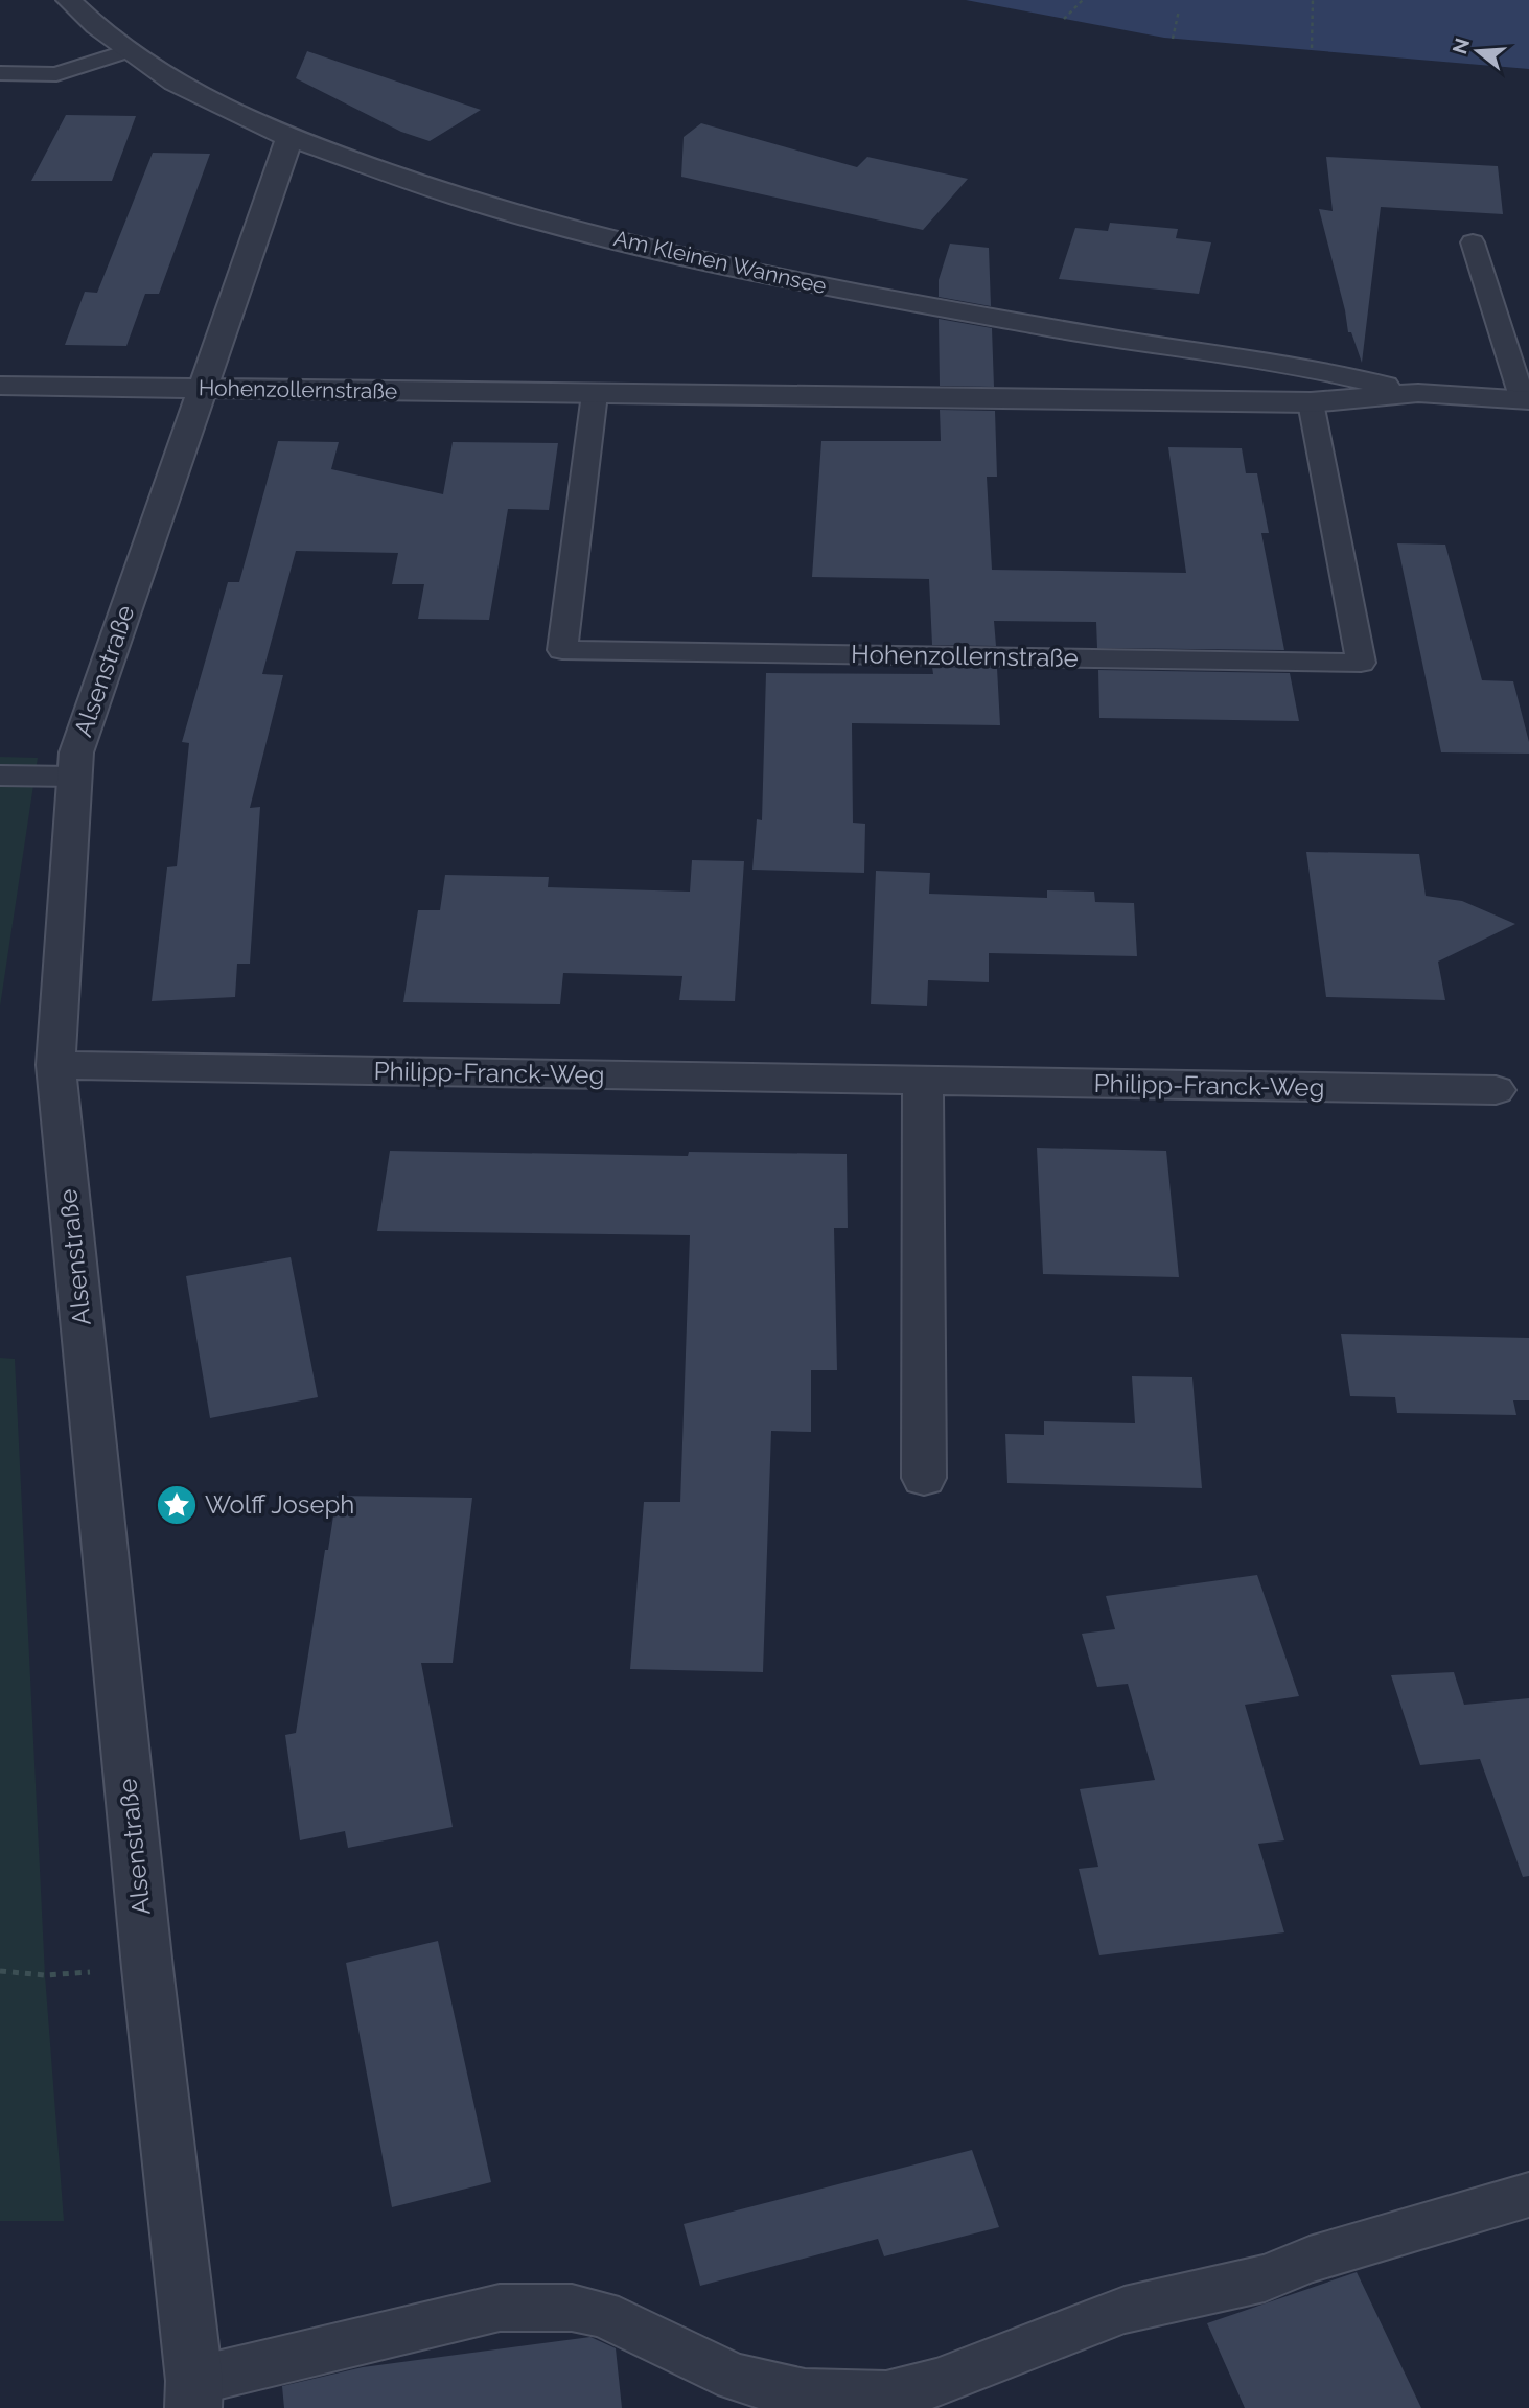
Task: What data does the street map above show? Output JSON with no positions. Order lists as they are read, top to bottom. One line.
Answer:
{"streets":{"street":["Am Kleinen Wannsee","Hohenzollernstraße","Alsenstraße","Philipp-Franck-Weg"]},"crossings":[["Am Kleinen Wannsee","Hohenzollernstraße"],["Am Kleinen Wannsee","Alsenstraße"],["Hohenzollernstraße","Alsenstraße"],["Alsenstraße","Philipp-Franck-Weg"]],"places":{"place":["Wolff Joseph"]},"north":"left"}
